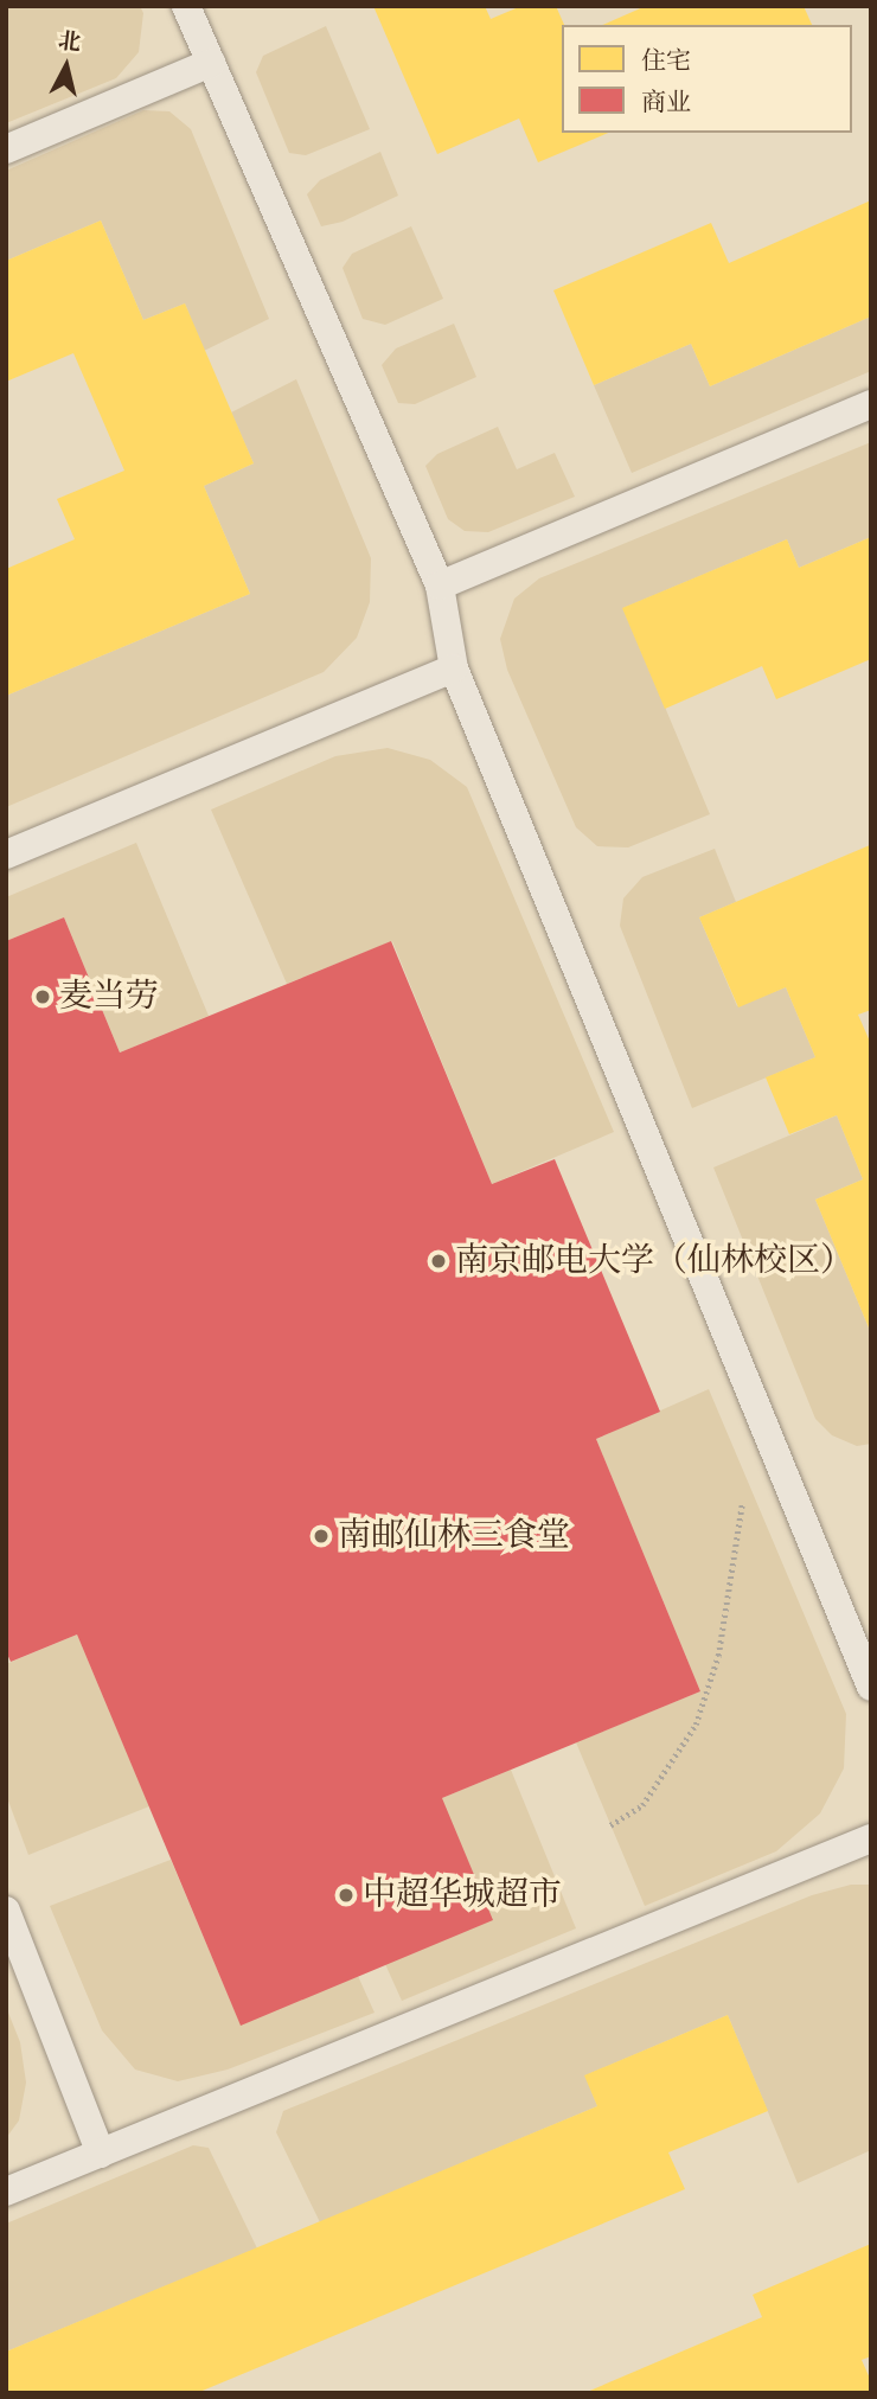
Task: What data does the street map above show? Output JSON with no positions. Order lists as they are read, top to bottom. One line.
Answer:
{"places":["麦当劳","南京邮电大学（仙林校区）","南邮仙林三食堂","中超华城超市"],"legend":["住宅","商业"],"north":"top"}
